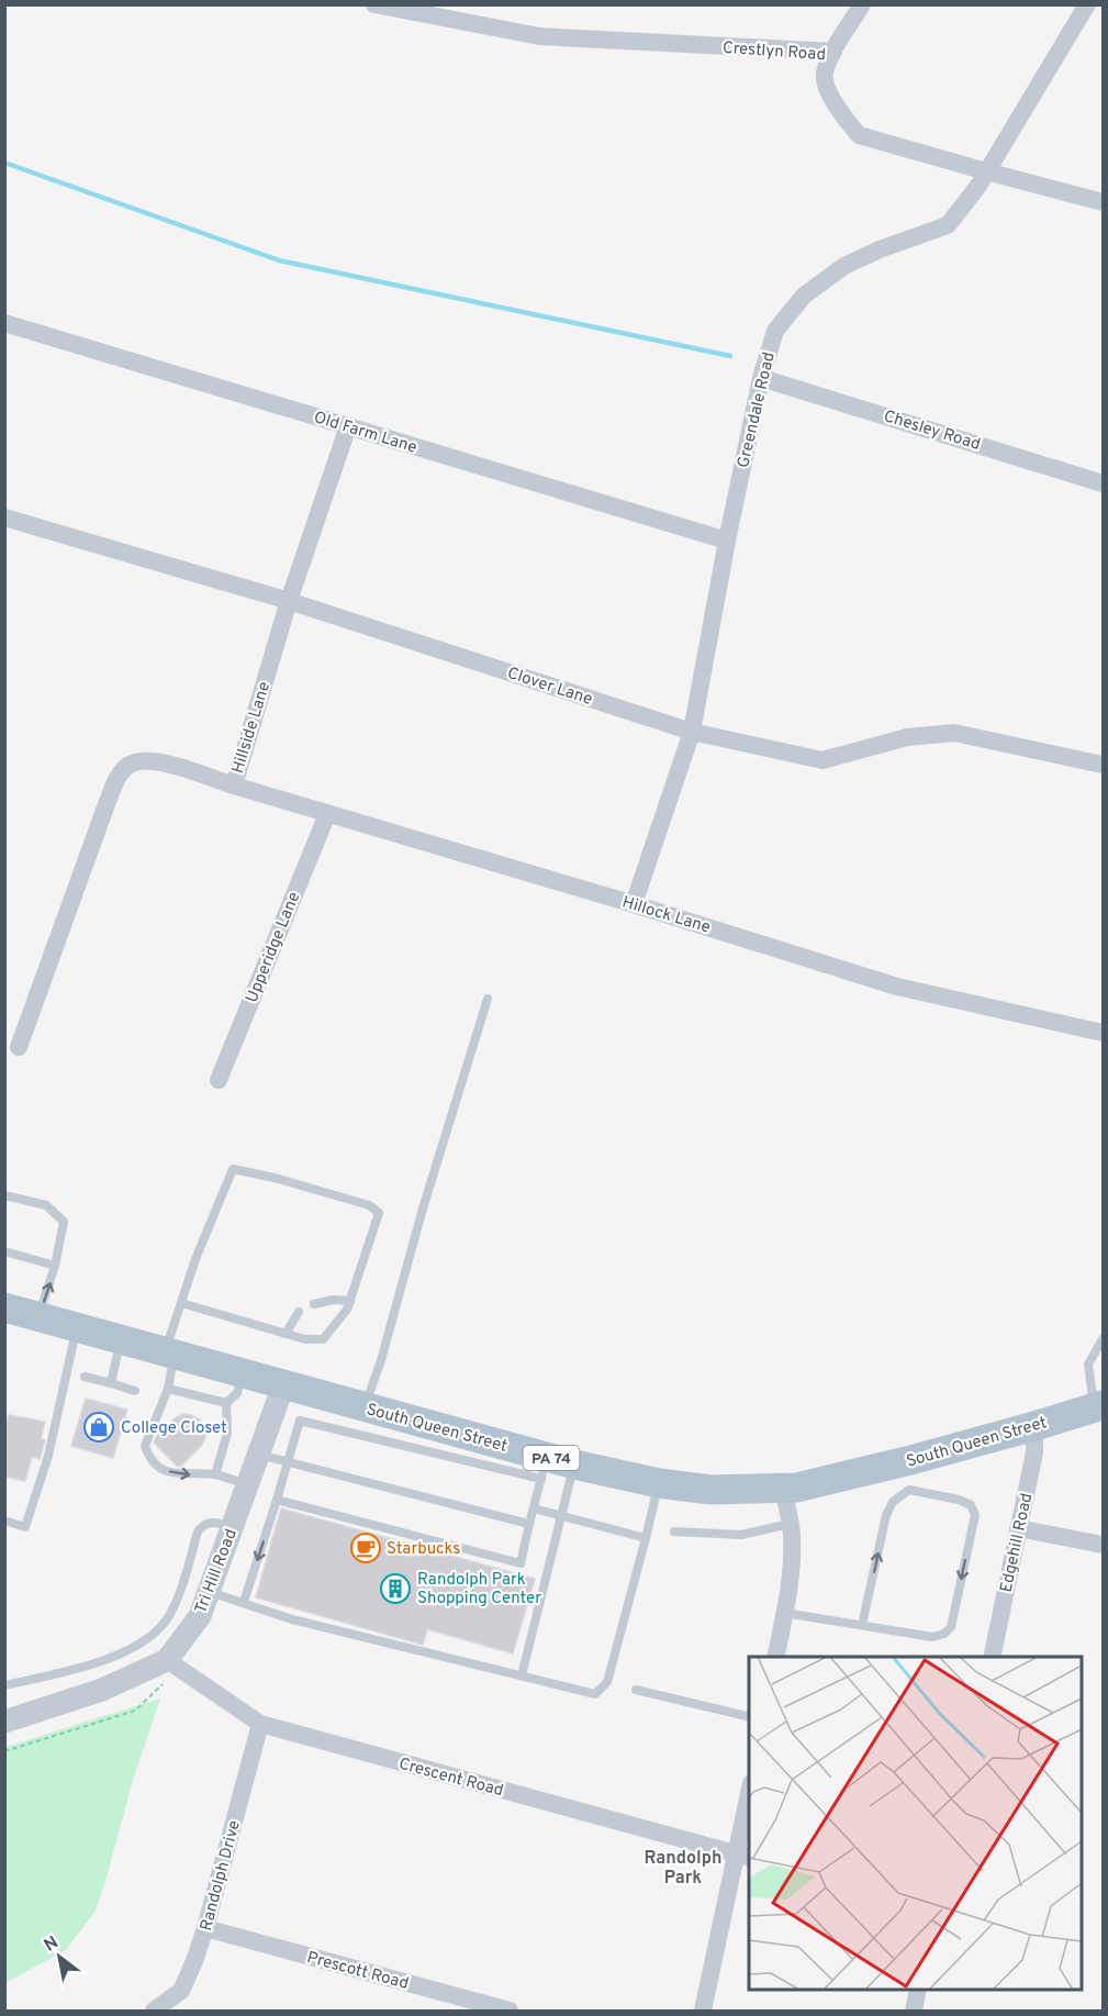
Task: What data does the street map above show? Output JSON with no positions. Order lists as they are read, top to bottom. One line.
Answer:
{"streets":{"main road":["South Queen Street","PA 74"],"street":["Crestlyn Road","Greendale Road","Chesley Road","Old Farm Lane","Clover Lane","Hillside Lane","Hillock Lane","Upperidge Lane","Edgehill Road","Tri Hill Road","Crescent Road","Randolph Drive","Prescott Road"]},"crossings":[["Crestlyn Road","Greendale Road"],["Greendale Road","Chesley Road"],["Greendale Road","Old Farm Lane"],["Greendale Road","Clover Lane"],["Greendale Road","Hillock Lane"],["Old Farm Lane","Hillside Lane"],["Clover Lane","Hillside Lane"],["Hillside Lane","Hillock Lane"],["Hillock Lane","Upperidge Lane"],["South Queen Street","Edgehill Road"],["South Queen Street","Tri Hill Road"],["Tri Hill Road","Crescent Road"],["Crescent Road","Randolph Drive"],["Randolph Drive","Prescott Road"]],"districts":["Randolph Park"],"places":{"shop":["College Closet"],"cafe":["Starbucks"],"building":["Randolph Park Shopping Center"]},"north":"top left"}
